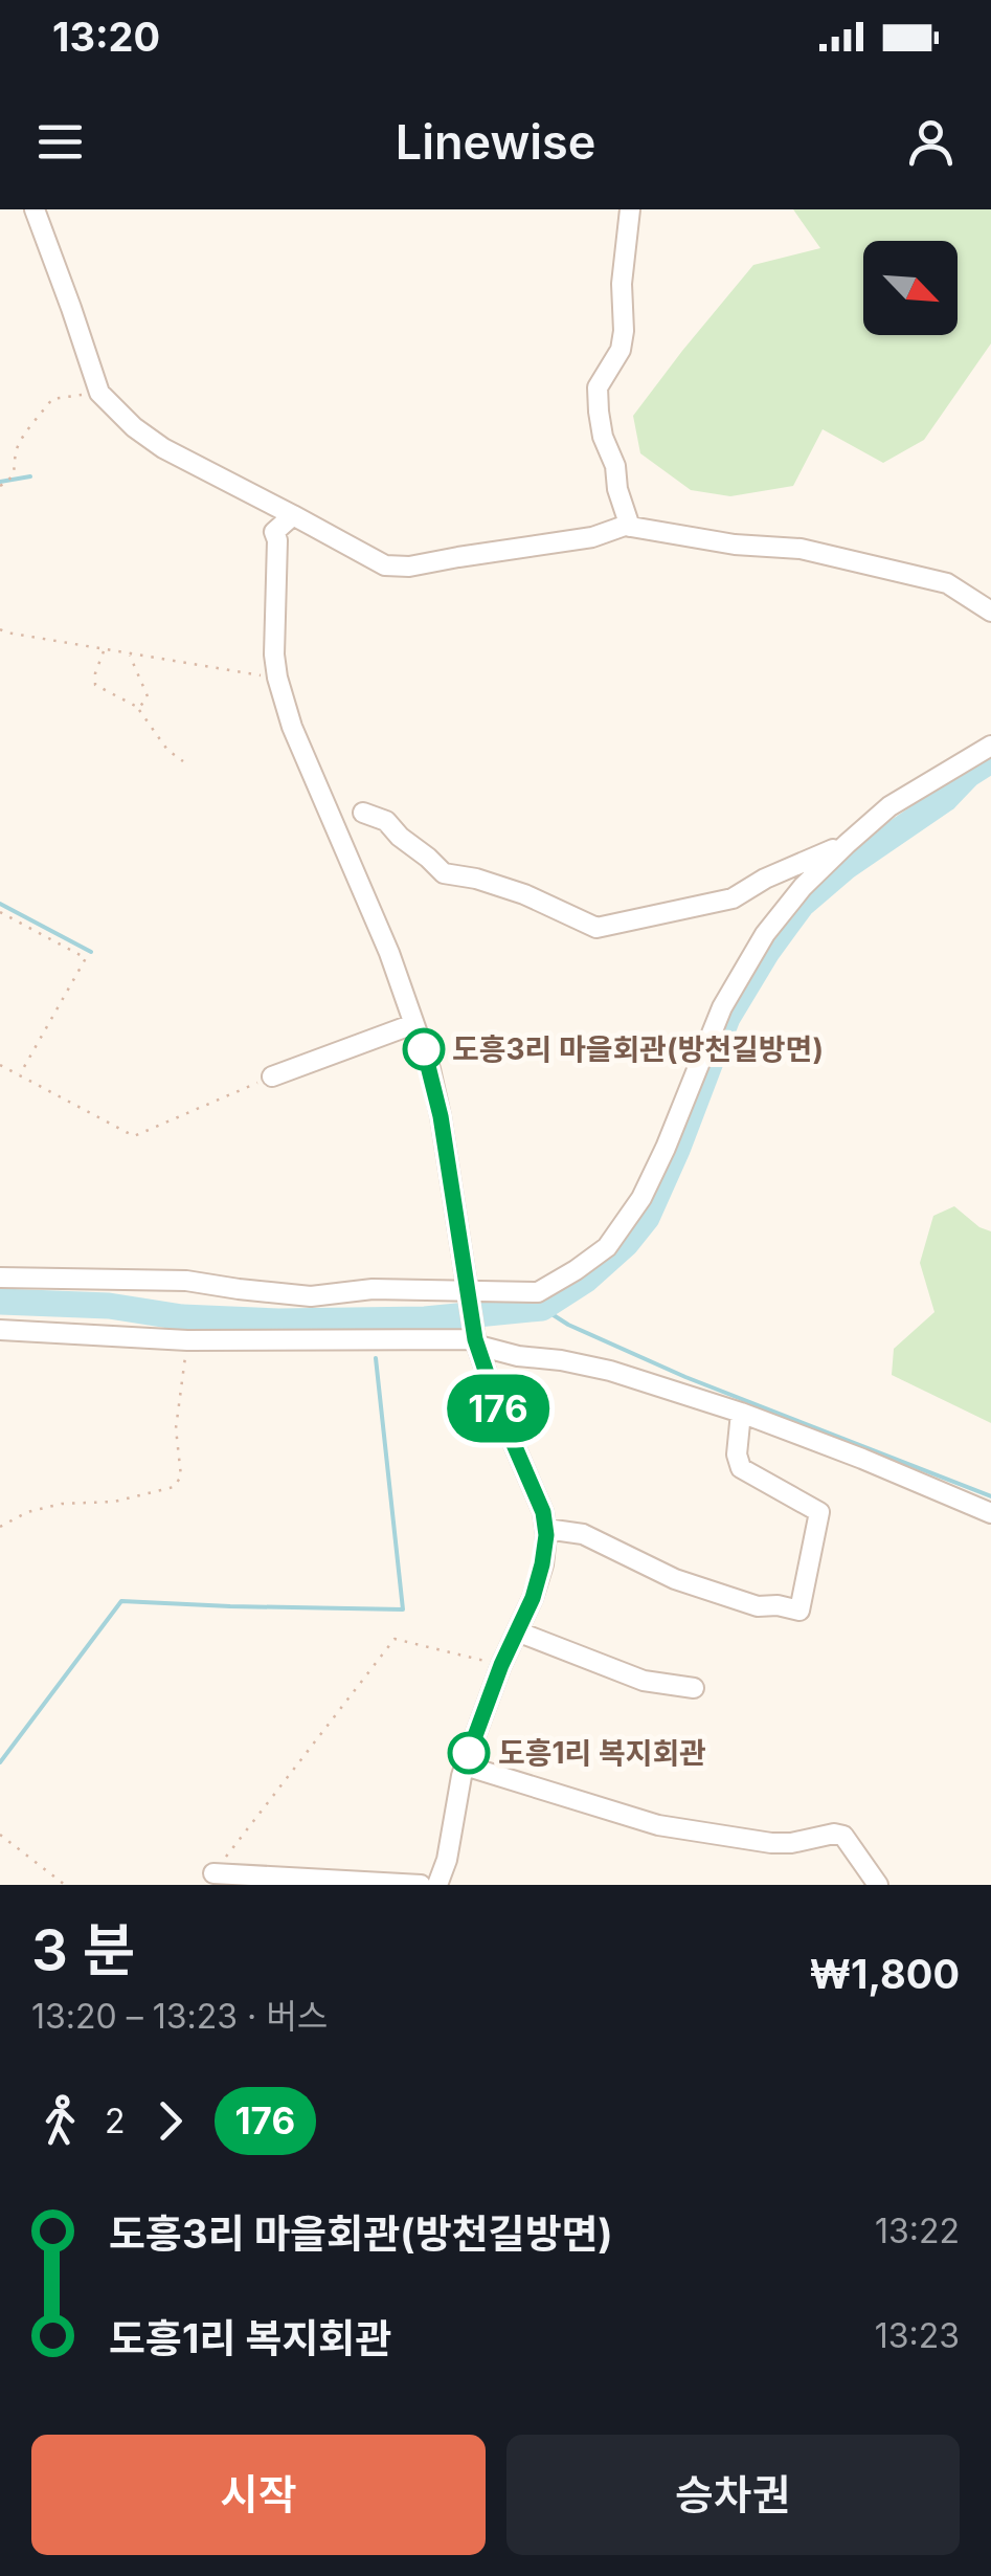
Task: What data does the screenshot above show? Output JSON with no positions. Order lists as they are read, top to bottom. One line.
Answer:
{"places":["도흥3리 마을회관(방천길방면)","도흥1리 복지회관"],"lines":["bus line 176"],"north":"bottom right","page":{"status":"13:20","header":"Linewise","on_map":"176","heading":["3 분","13:20 – 13:23 · 버스","₩1,800"],"legs":["2","176"],"list":[{"name":"도흥3리 마을회관(방천길방면)","value":"13:22"},{"name":"도흥1리 복지회관","value":"13:23"}],"buttons":["시작","승차권"]}}
